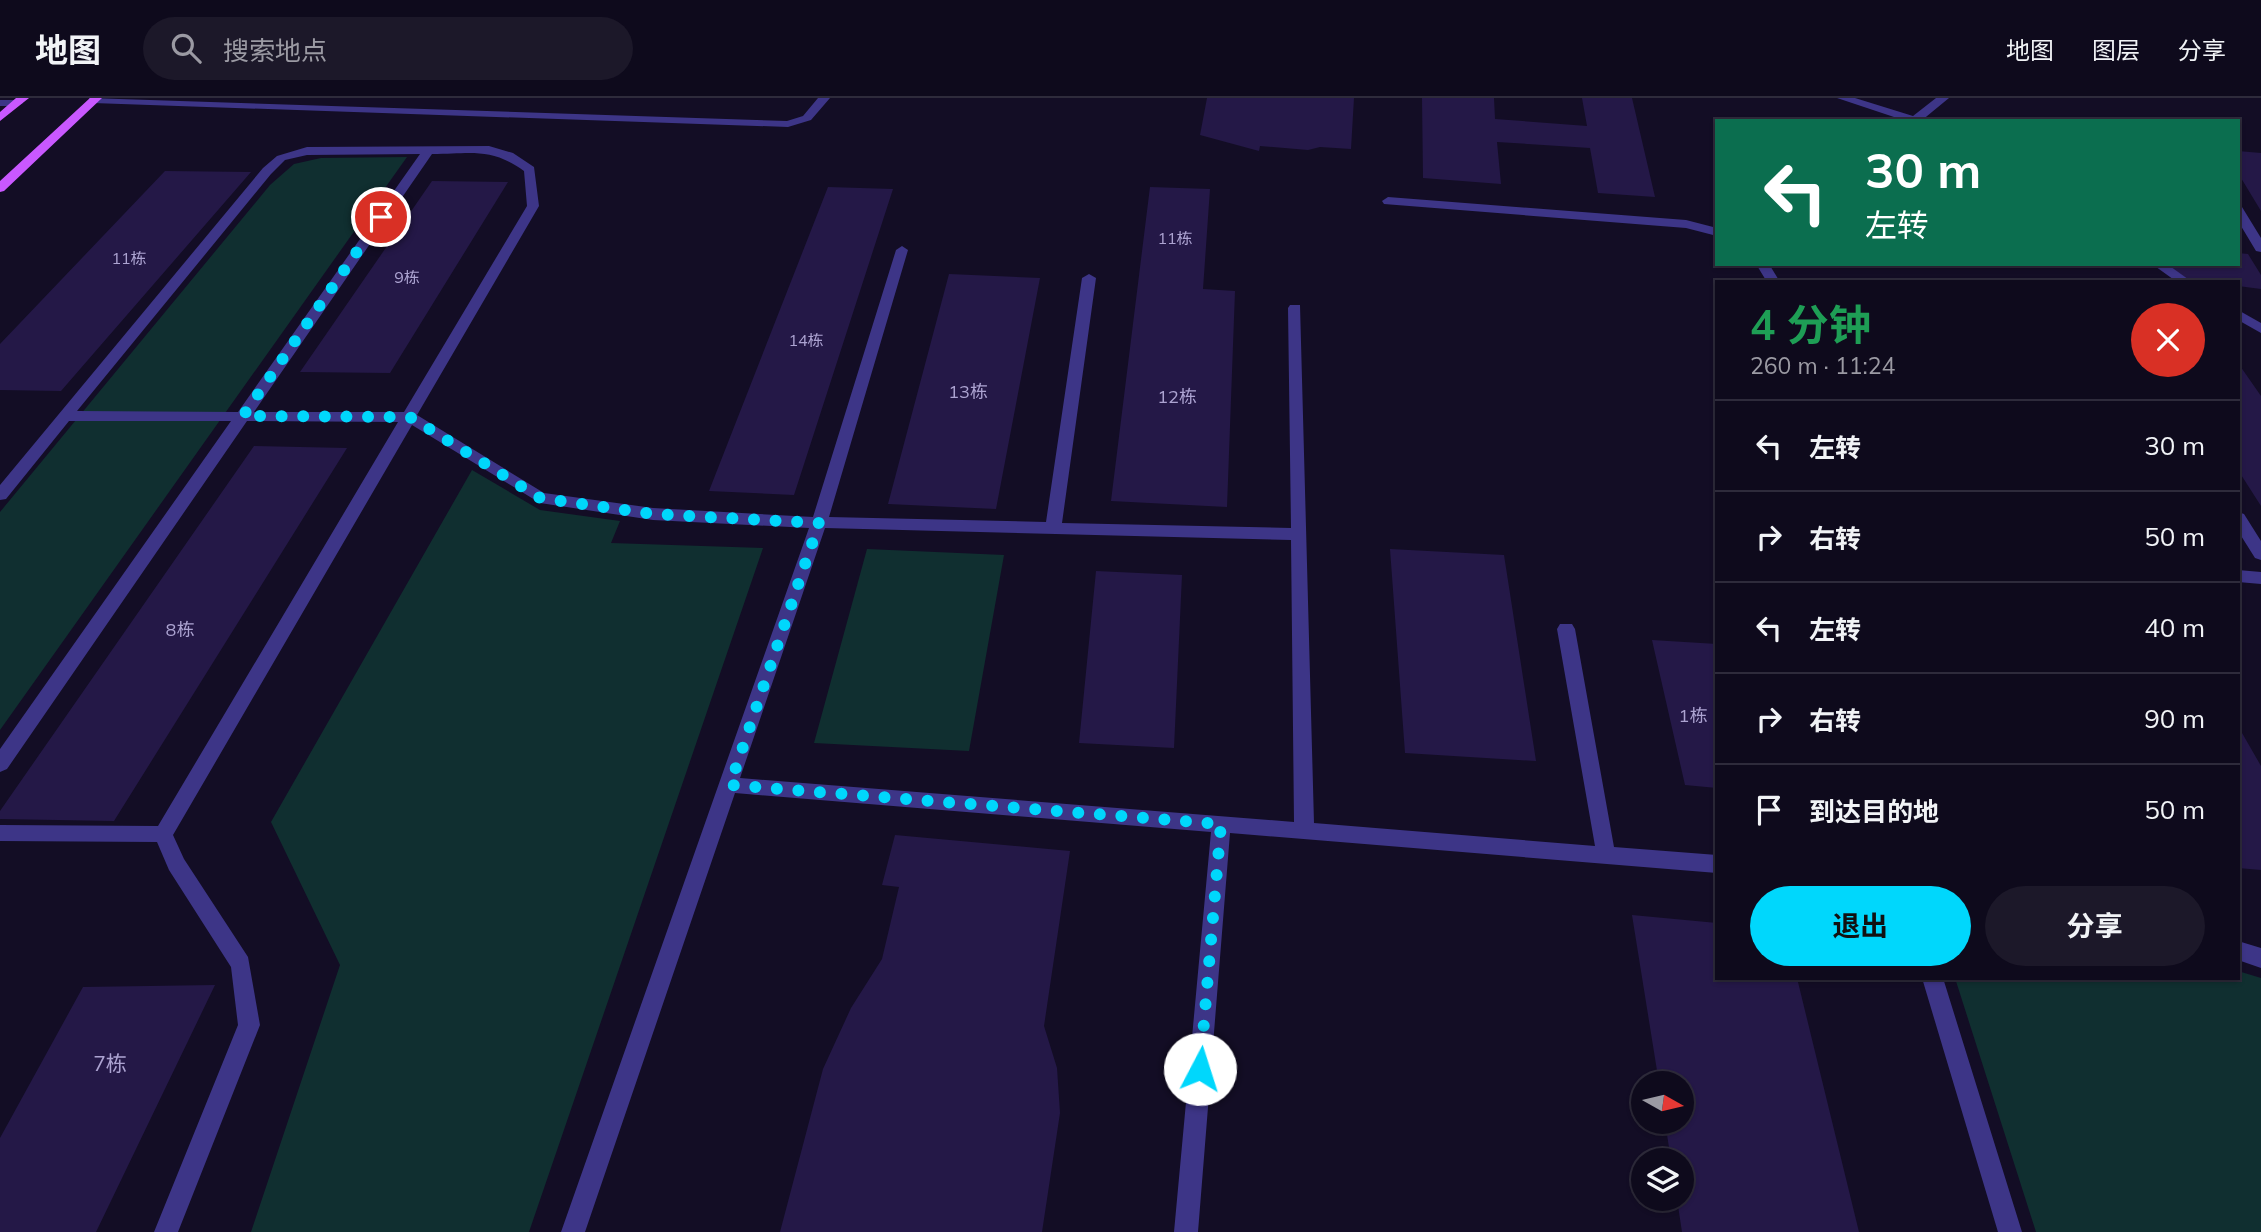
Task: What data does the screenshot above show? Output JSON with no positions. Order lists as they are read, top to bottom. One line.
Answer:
{"house_numbers":["11栋","11栋","9栋","14栋","13栋","12栋","8栋","1栋","7栋"],"north":"right","page":{"header":"地图","search":"搜索地点","nav":["地图","图层","分享"],"turn":["30 m","左转"],"heading":["4 分钟","260 m · 11:24"],"list":[{"name":"左转","value":"30 m"},{"name":"右转","value":"50 m"},{"name":"左转","value":"40 m"},{"name":"右转","value":"90 m"},{"name":"到达目的地","value":"50 m"}],"buttons":["退出","分享"]}}
